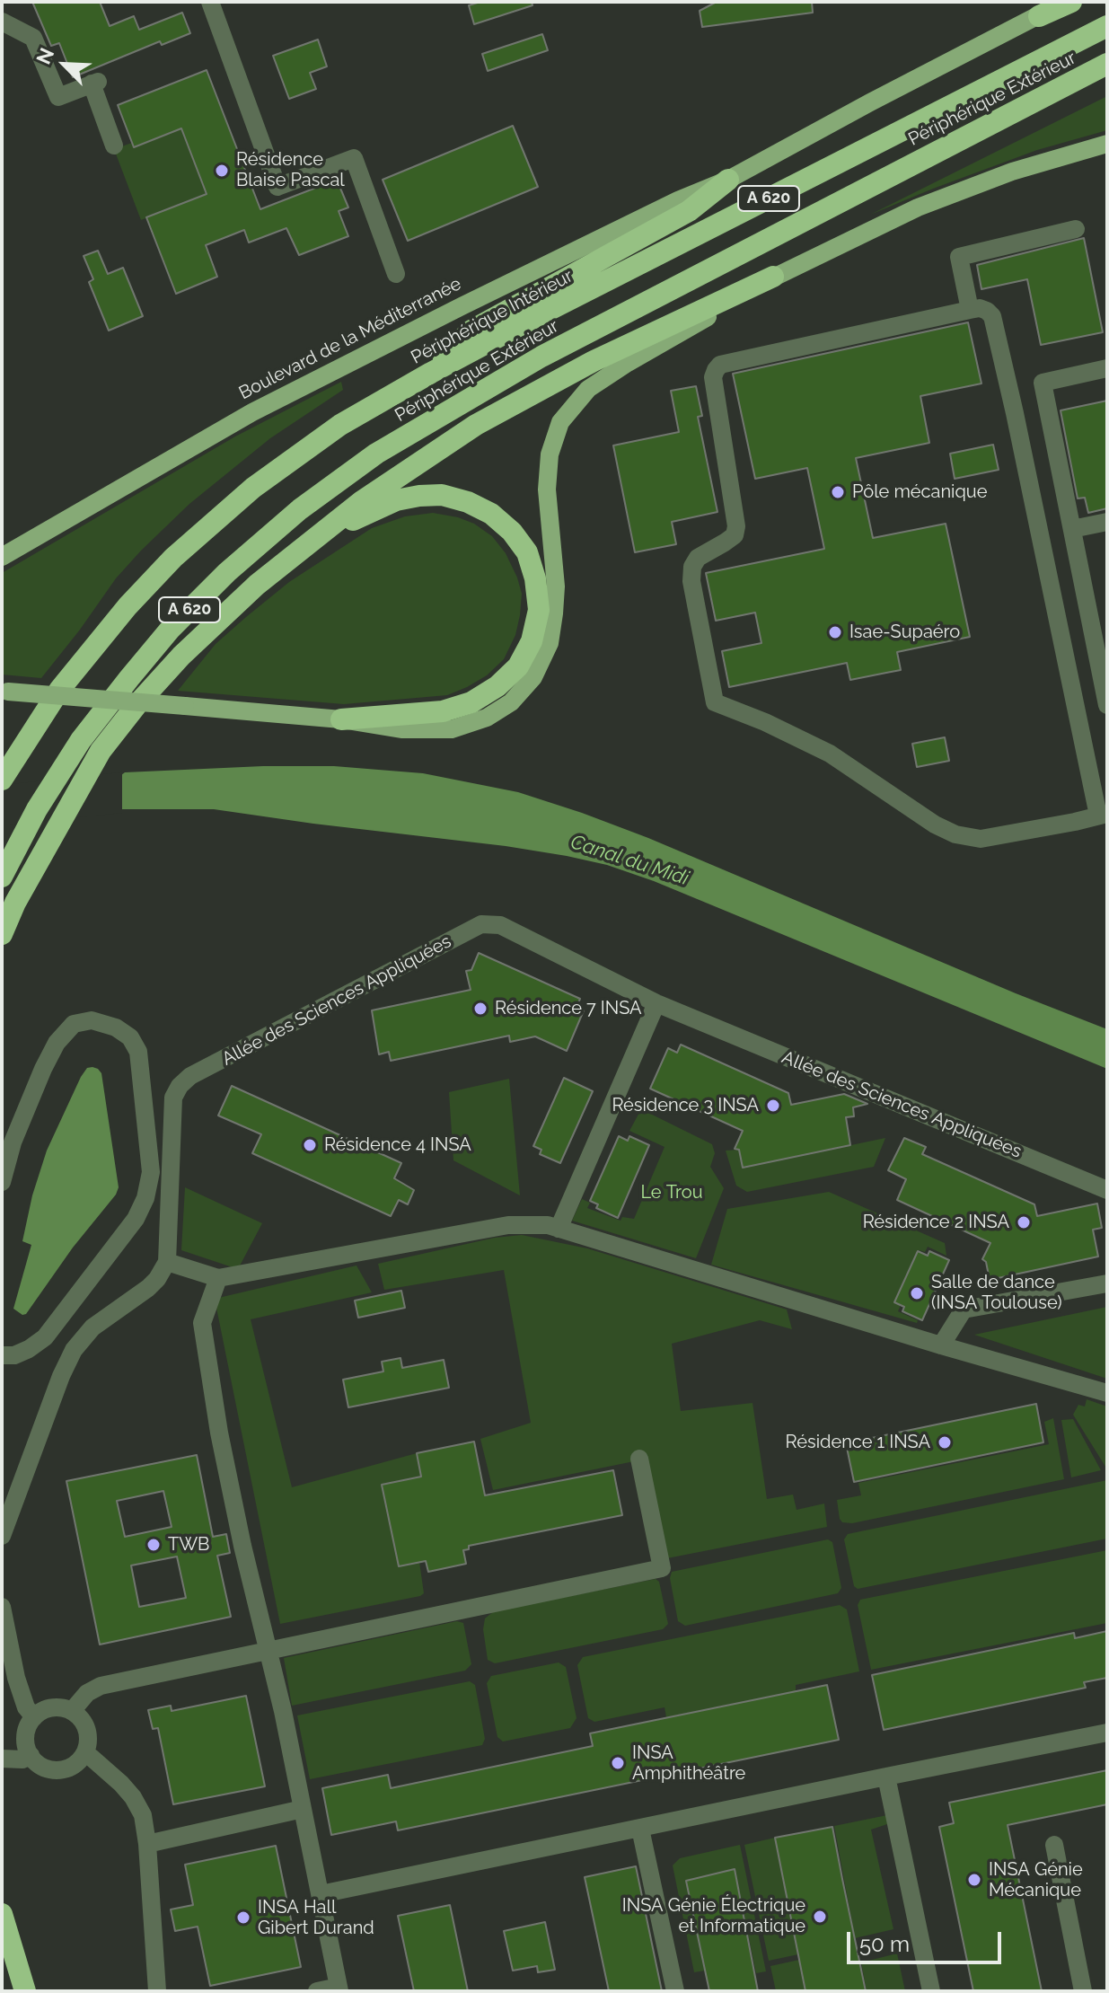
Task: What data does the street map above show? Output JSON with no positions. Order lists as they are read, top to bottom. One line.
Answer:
{"streets":{"highway":["Périphérique Extérieur","A 620","Périphérique Intérieur"],"main road":["Boulevard de la Méditerranée"],"street":["Allée des Sciences Appliquées"]},"water":["Canal du Midi"],"parks":["Le Trou"],"places":["Résidence Blaise Pascal","Pôle mécanique","Isae-Supaéro","Résidence 7 INSA","Résidence 3 INSA","Résidence 4 INSA","Résidence 2 INSA","Salle de dance (INSA Toulouse)","Résidence 1 INSA","TWB","INSA Amphithéâtre","INSA Génie Mécanique","INSA Génie Électrique et Informatique","INSA Hall Gibert Durand"],"scale_bar":"50 m","north":"top left"}
